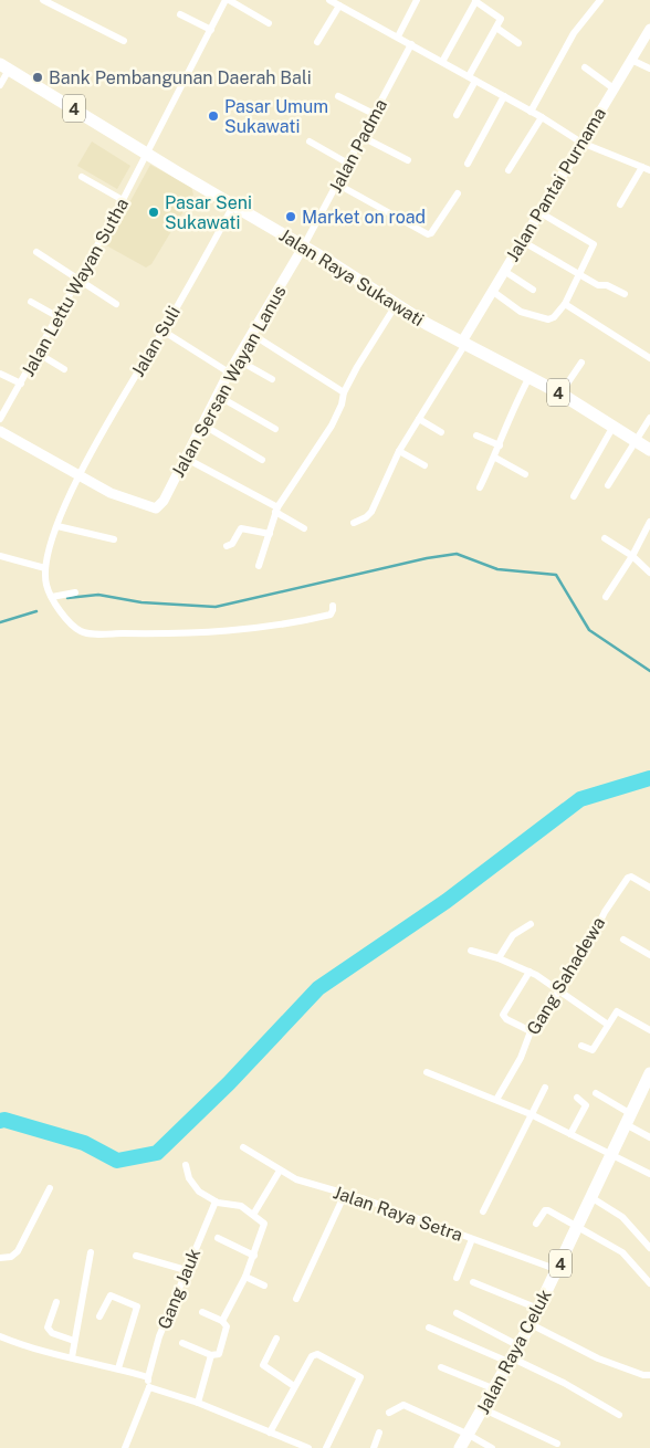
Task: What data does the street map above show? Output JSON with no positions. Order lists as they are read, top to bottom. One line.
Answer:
{"streets":{"highway":["4","Jalan Raya Sukawati","Jalan Raya Celuk"],"street":["Jalan Padma","Jalan Pantai Purnama","Jalan Lettu Wayan Sutha","Jalan Suli","Jalan Sersan Wayan Lanus","Gang Sahadewa","Jalan Raya Setra","Gang Jauk"]},"crossings":[["Jalan Padma","Jalan Raya Sukawati"],["Jalan Padma","Jalan Sersan Wayan Lanus"],["Jalan Pantai Purnama","Jalan Raya Sukawati"],["Jalan Raya Sukawati","Jalan Lettu Wayan Sutha"],["Jalan Raya Sukawati","Jalan Suli"],["Jalan Raya Sukawati","Jalan Sersan Wayan Lanus"],["Jalan Suli","Jalan Sersan Wayan Lanus"],["Jalan Raya Setra","Jalan Raya Celuk"]],"places":["Bank Pembangunan Daerah Bali","Pasar Umum Sukawati","Pasar Seni Sukawati","Market on road"]}
